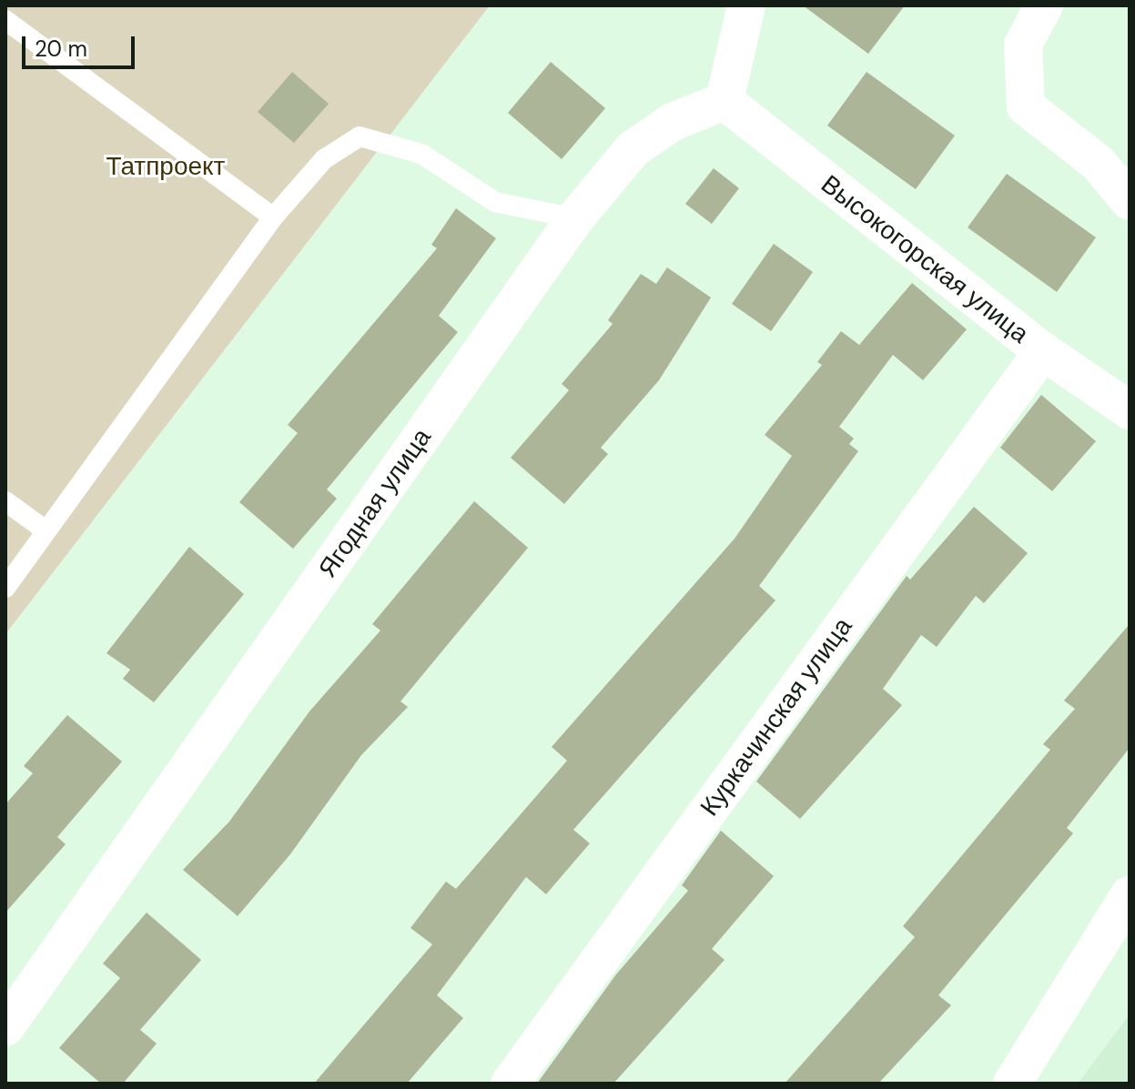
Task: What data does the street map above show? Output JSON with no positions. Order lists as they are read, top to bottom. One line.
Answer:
{"streets":{"street":["Высокогорская улица","Ягодная улица","Куркачинская улица"]},"crossings":[["Высокогорская улица","Ягодная улица"],["Высокогорская улица","Куркачинская улица"]],"parks":["Татпроект"],"scale_bar":"20 m"}
